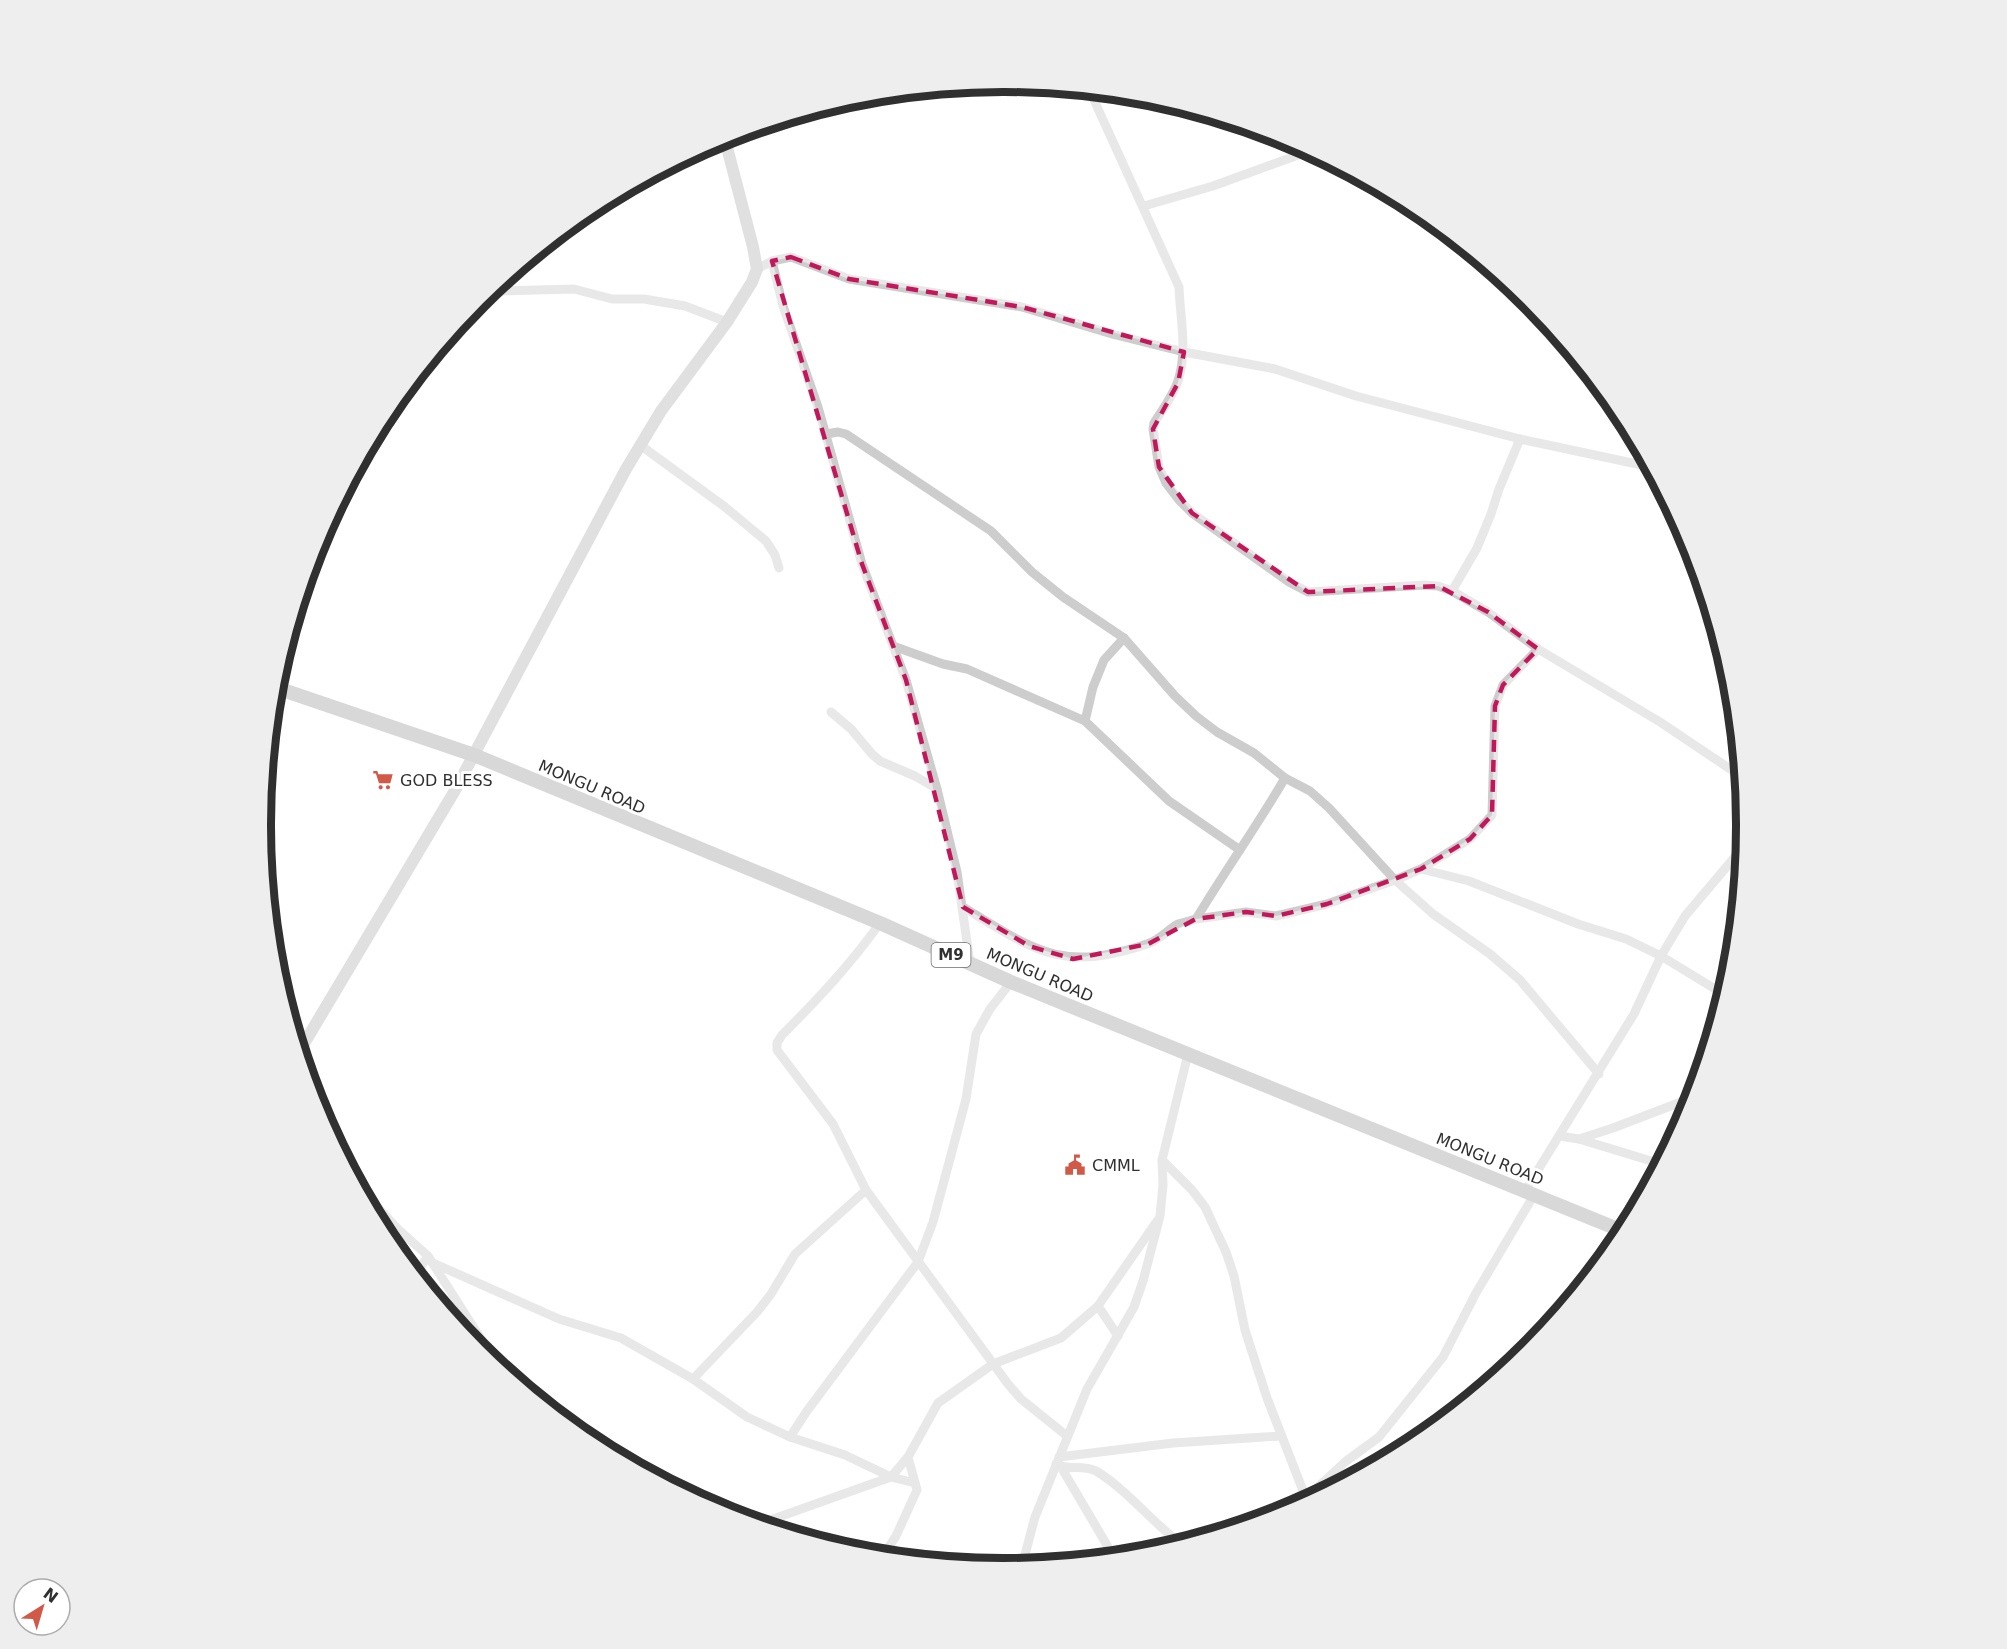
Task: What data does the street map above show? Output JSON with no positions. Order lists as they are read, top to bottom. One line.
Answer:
{"streets":{"main road":["MONGU ROAD","M9"]},"places":{"supermarket":["GOD BLESS"],"public building":["CMML"]},"north":"top right"}
